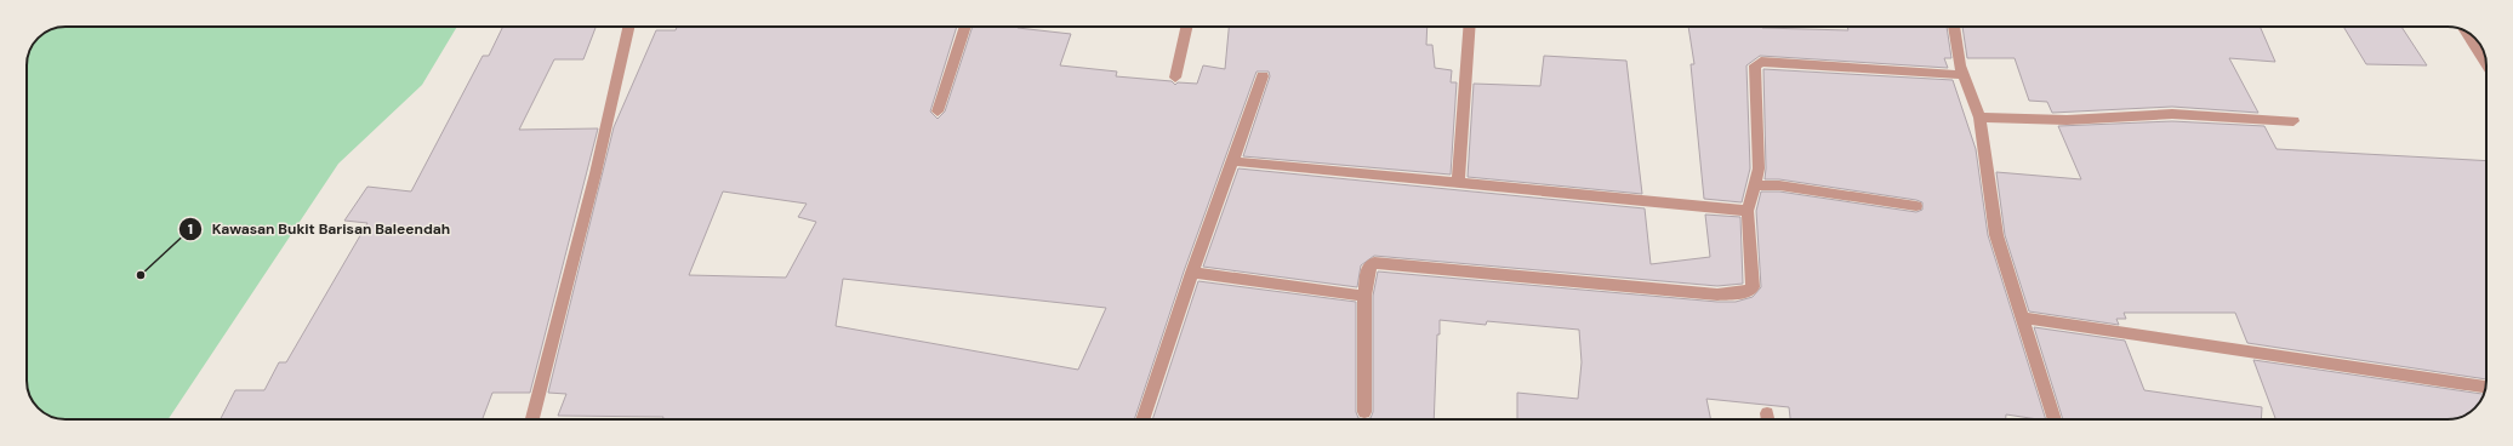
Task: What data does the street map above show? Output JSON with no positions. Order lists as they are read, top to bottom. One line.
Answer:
{"places":["Kawasan Bukit Barisan Baleendah"]}
